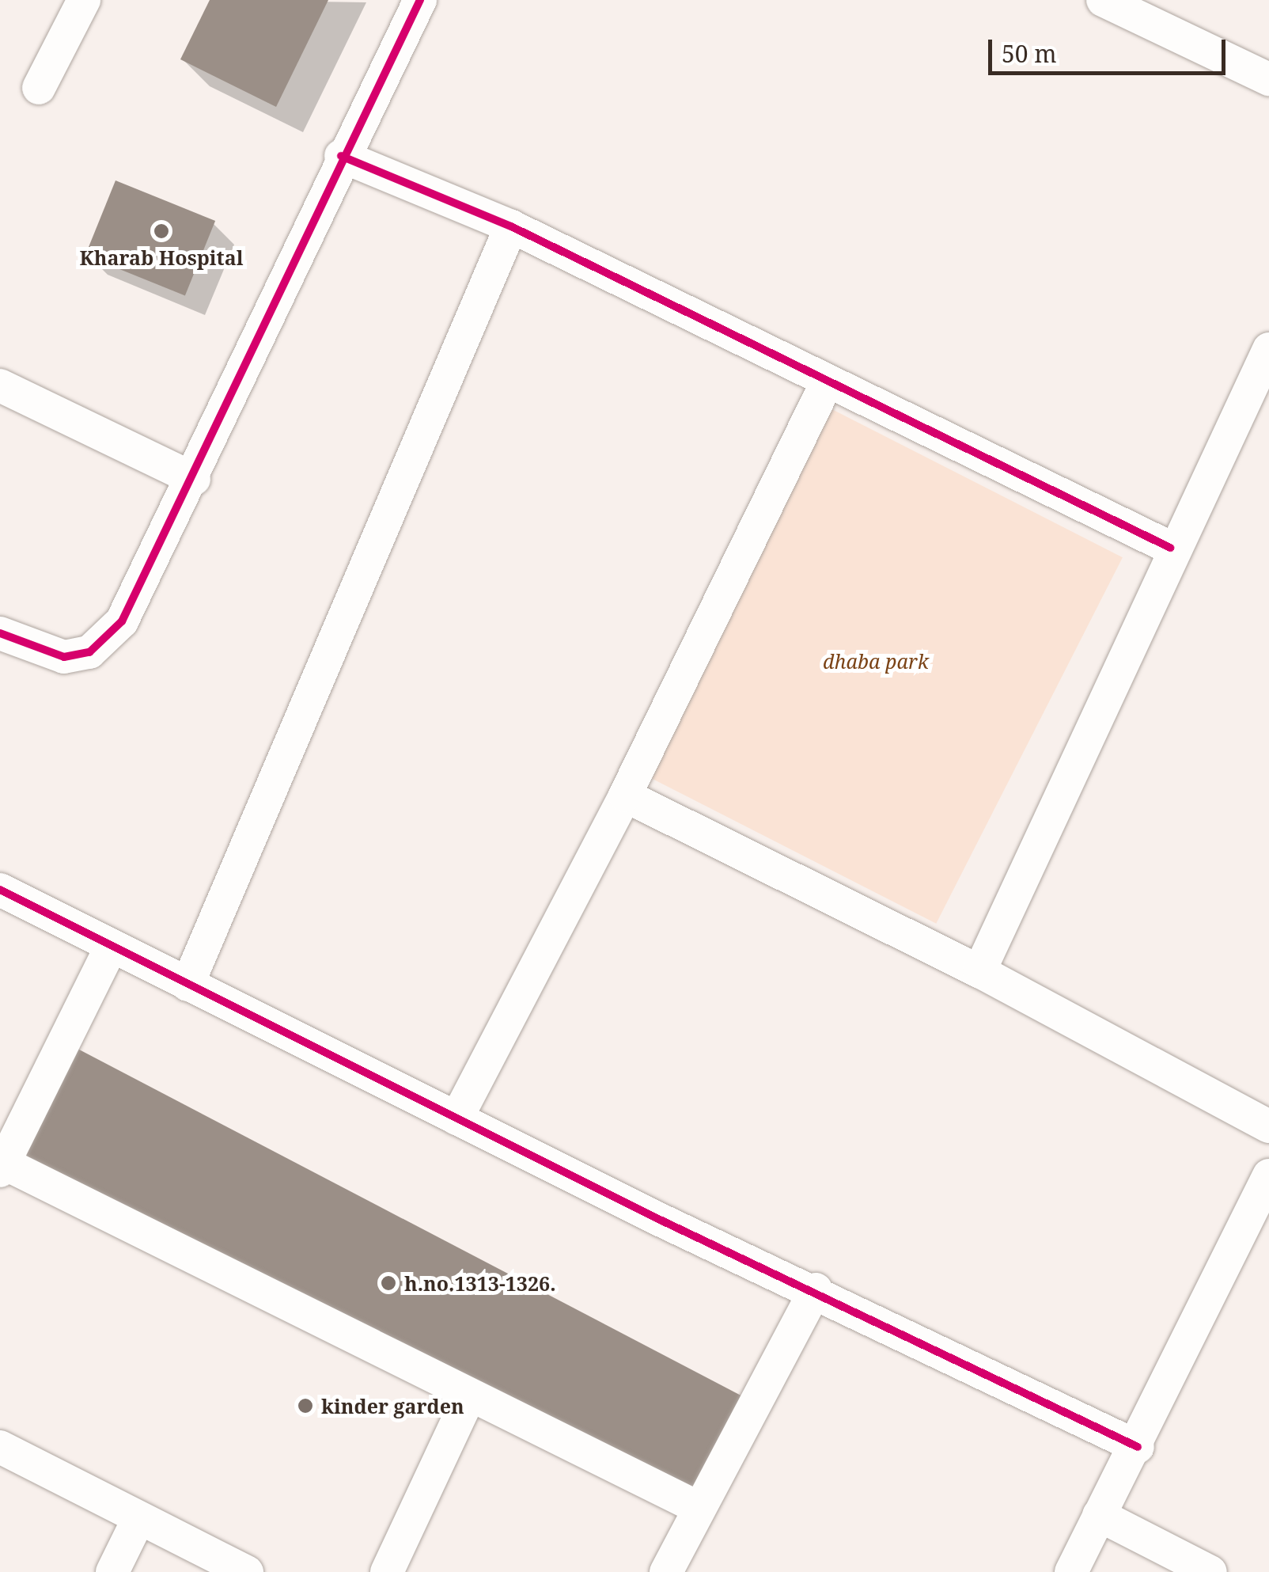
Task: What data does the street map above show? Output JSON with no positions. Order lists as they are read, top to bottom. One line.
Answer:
{"parks":["dhaba park"],"places":["Kharab Hospital","h.no.1313-1326.","kinder garden"],"scale_bar":"50 m"}
